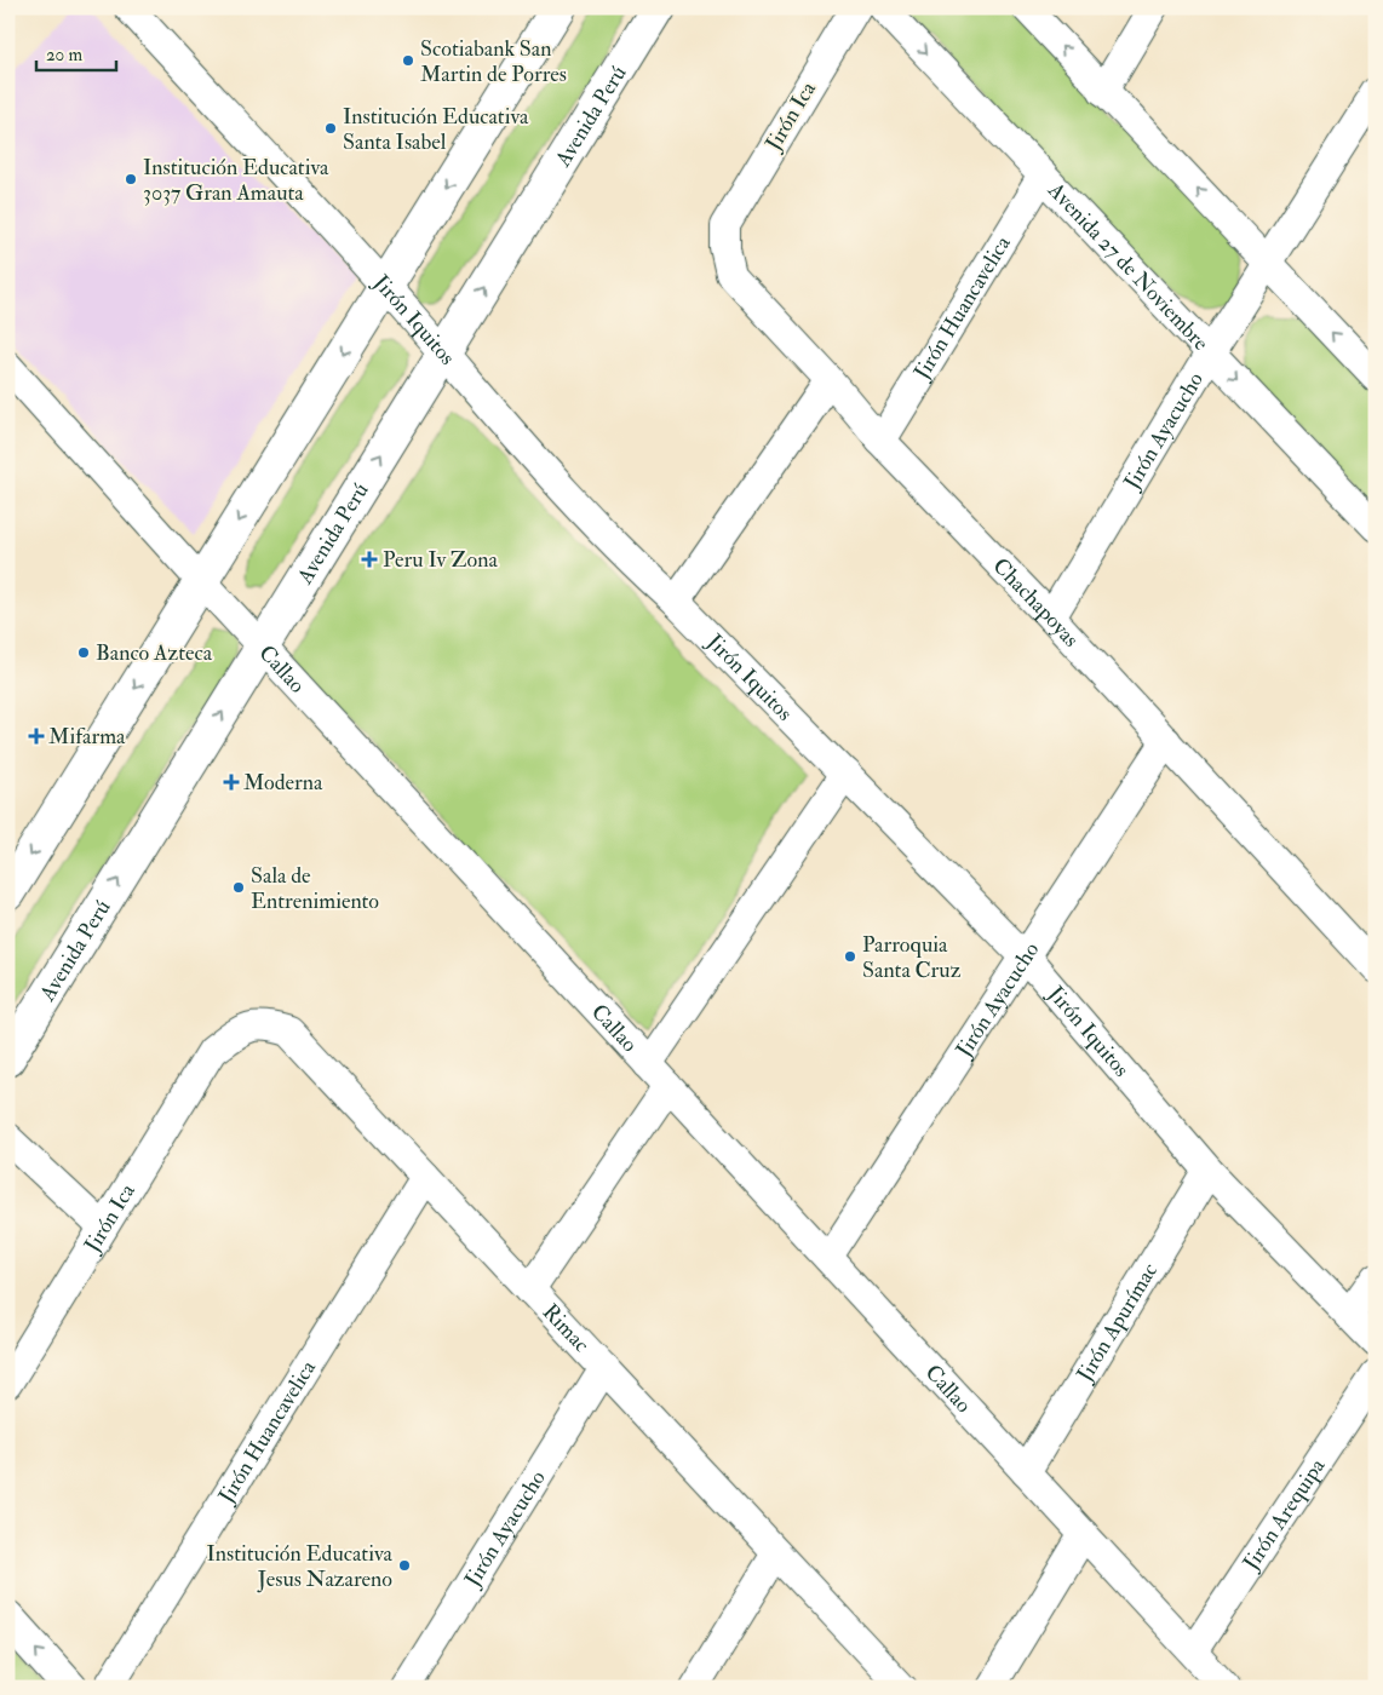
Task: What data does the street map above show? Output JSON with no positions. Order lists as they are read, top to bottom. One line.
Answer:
{"streets":{"main road":["Avenida Perú"],"street":["Jirón Ica","Avenida 27 de Noviembre","Jirón Huancavelica","Jirón Iquitos","Jirón Ayacucho","Chachapoyas","Callao","Jirón Apurímac","Rimac","Jirón Arequipa"]},"crossings":[["Avenida Perú","Jirón Iquitos"],["Avenida Perú","Callao"],["Jirón Ica","Chachapoyas"],["Jirón Ica","Rimac"],["Avenida 27 de Noviembre","Jirón Huancavelica"],["Avenida 27 de Noviembre","Jirón Ayacucho"],["Jirón Huancavelica","Chachapoyas"],["Jirón Huancavelica","Rimac"],["Jirón Iquitos","Jirón Ayacucho"],["Jirón Iquitos","Jirón Apurímac"],["Jirón Ayacucho","Chachapoyas"],["Jirón Ayacucho","Callao"],["Jirón Ayacucho","Rimac"],["Callao","Jirón Apurímac"],["Callao","Jirón Arequipa"]],"places":{"other":["Scotiabank San Martin de Porres","Institución Educativa Santa Isabel","Institución Educativa 3037 Gran Amauta","Banco Azteca","Sala de Entrenimiento","Parroquia Santa Cruz","Institución Educativa Jesus Nazareno"],"health":["Peru Iv Zona","Mifarma","Moderna"]},"scale_bar":"20 m"}
